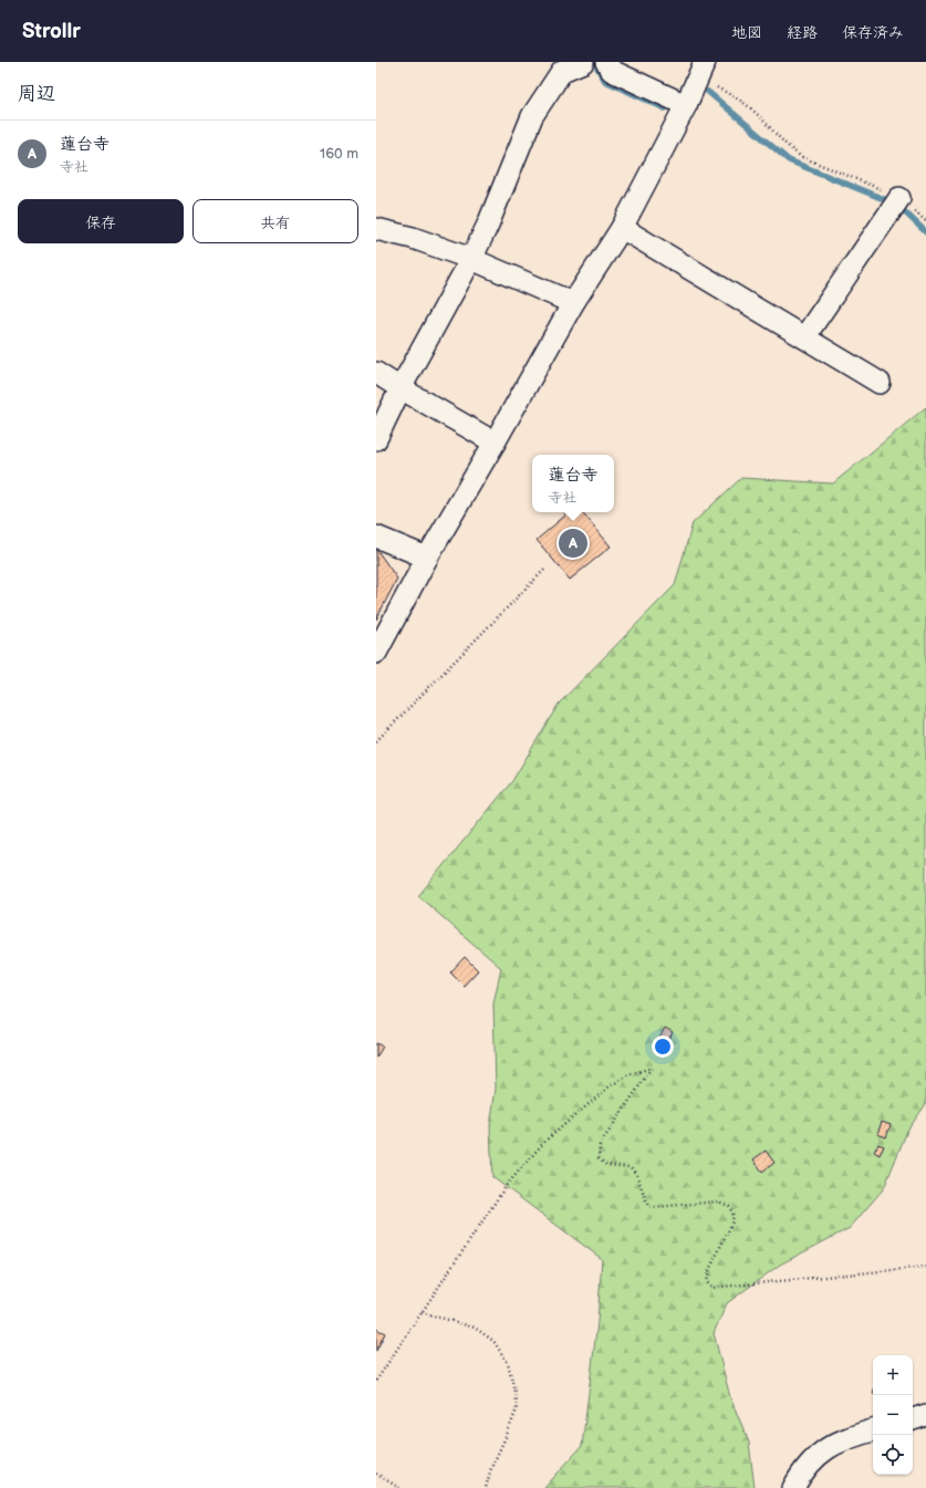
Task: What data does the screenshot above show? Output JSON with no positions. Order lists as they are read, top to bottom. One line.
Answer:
{"page":{"header":"Strollr","nav":["地図","経路","保存済み"],"heading":"周辺","list":[{"mark":"A","name":"蓮台寺","note":"寺社","value":"160 m"}],"buttons":["保存","共有"],"popup":["蓮台寺","寺社"],"pins":"A","map_buttons":["+","−"]}}
